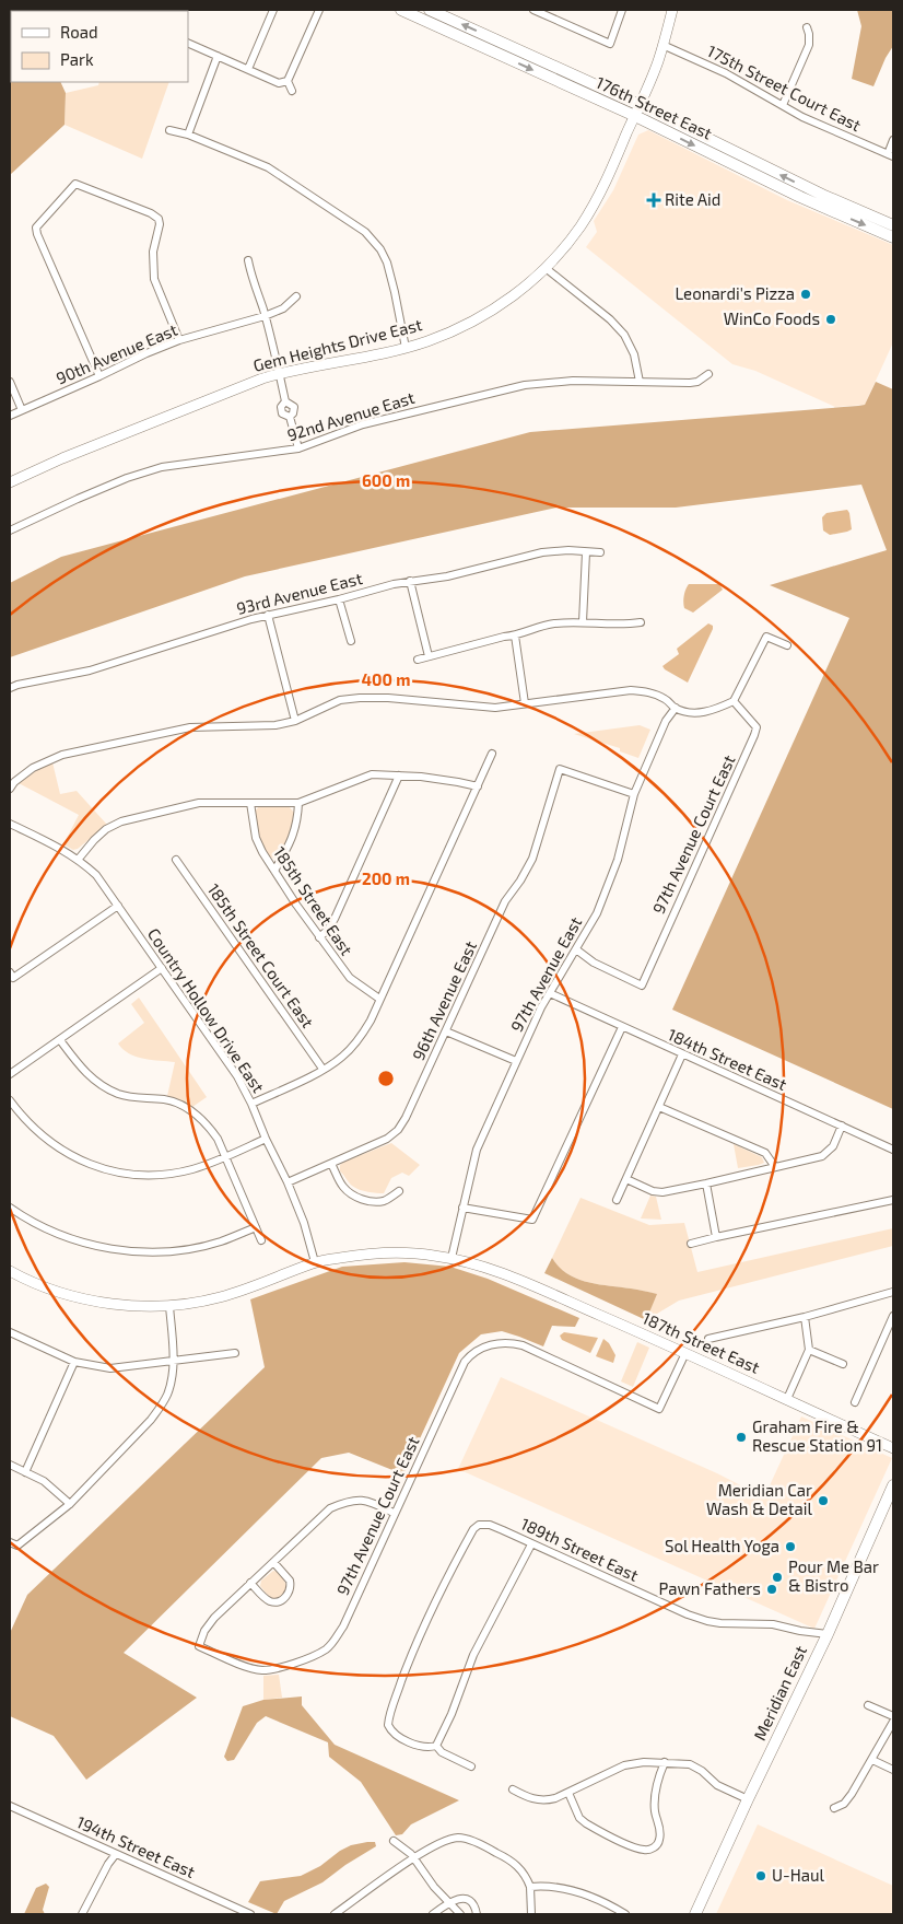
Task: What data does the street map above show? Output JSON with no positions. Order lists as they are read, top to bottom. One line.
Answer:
{"streets":{"main road":["176th Street East","Meridian East"],"street":["175th Street Court East","Gem Heights Drive East","90th Avenue East","92nd Avenue East","93rd Avenue East","97th Avenue Court East","185th Street East","185th Street Court East","97th Avenue East","96th Avenue East","Country Hollow Drive East","184th Street East","187th Street East","189th Street East","194th Street East"]},"crossings":[["175th Street Court East","Gem Heights Drive East"],["176th Street East","Gem Heights Drive East"],["97th Avenue Court East","97th Avenue East"],["97th Avenue Court East","187th Street East"],["97th Avenue East","96th Avenue East"],["97th Avenue East","184th Street East"],["97th Avenue East","187th Street East"],["96th Avenue East","Country Hollow Drive East"],["189th Street East","Meridian East"]],"places":{"health":["Rite Aid"],"other":["Leonardi's Pizza","WinCo Foods","Graham Fire & Rescue Station 91","Meridian Car Wash & Detail","Sol Health Yoga","Pour Me Bar & Bistro","Pawn Fathers","U-Haul"]},"legend":["Road","Park"],"rings":["600 m","400 m","200 m"]}
